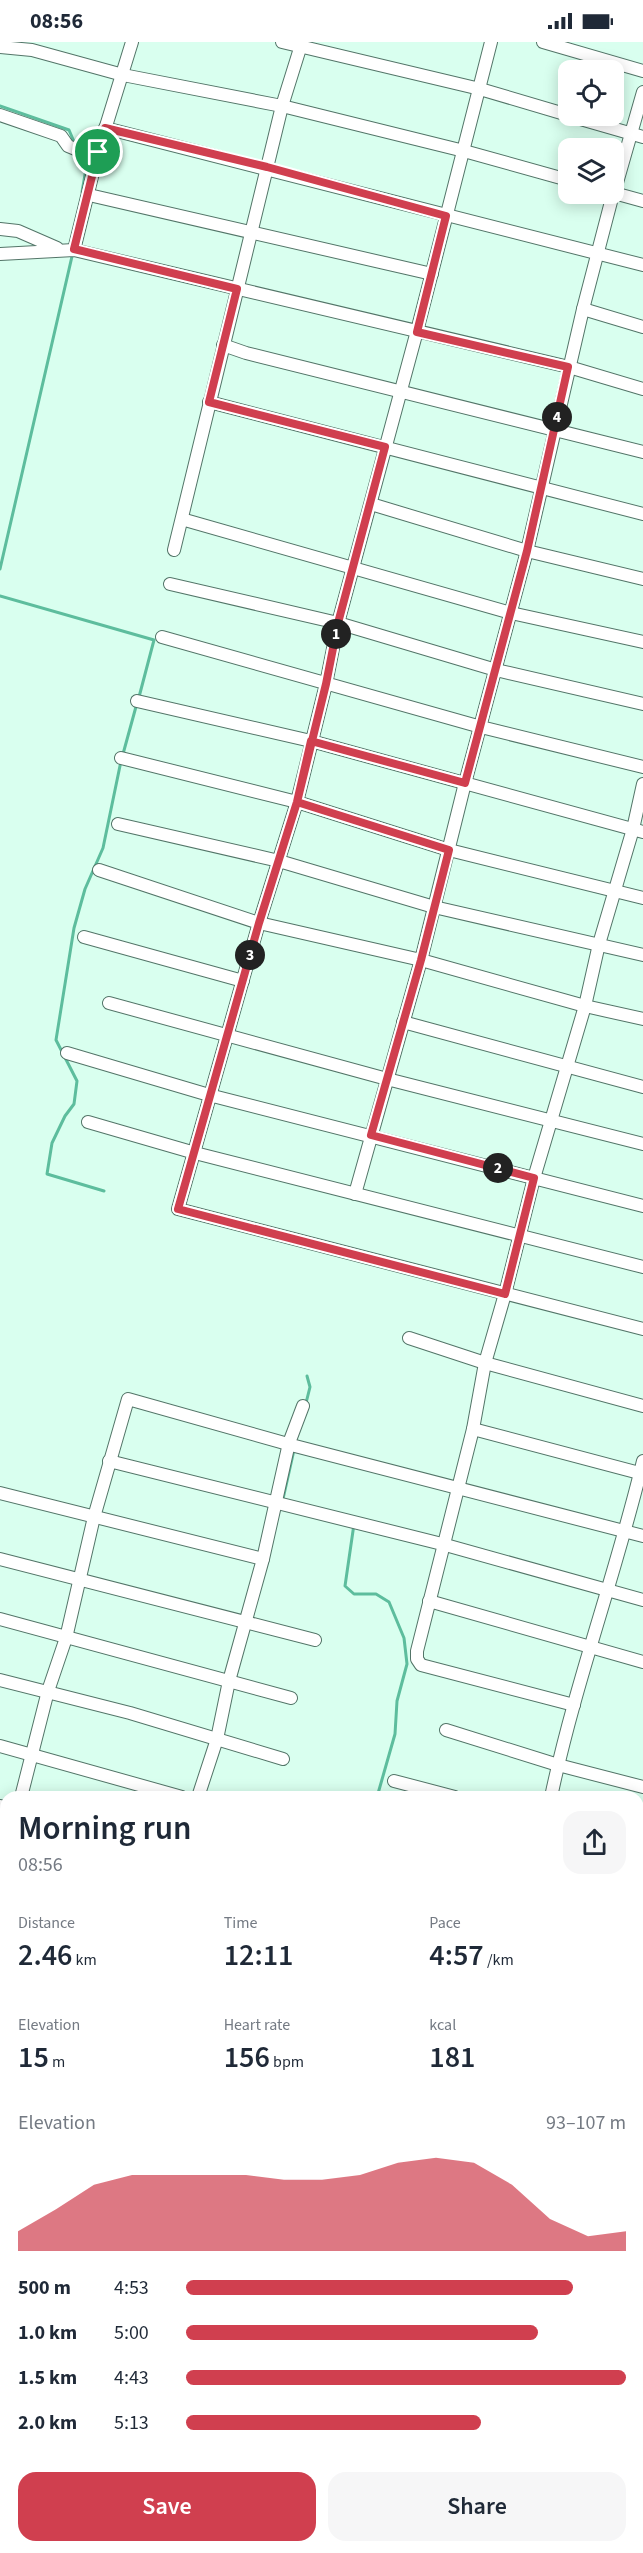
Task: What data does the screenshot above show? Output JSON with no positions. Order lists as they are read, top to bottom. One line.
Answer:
{"page":{"status":"08:56","pins":["4","1","3","2"],"heading":["Morning run","08:56"],"stats":[["Distance","2.46 km"],["Time","12:11"],["Pace","4:57 /km"],["Elevation","15 m"],["Heart rate","156 bpm"],["kcal","181"]],"chart":["Elevation","93–107 m"],"list":[{"name":"500 m","note":"4:53"},{"name":"1.0 km","note":"5:00"},{"name":"1.5 km","note":"4:43"},{"name":"2.0 km","note":"5:13"}],"buttons":["Save","Share"]}}
